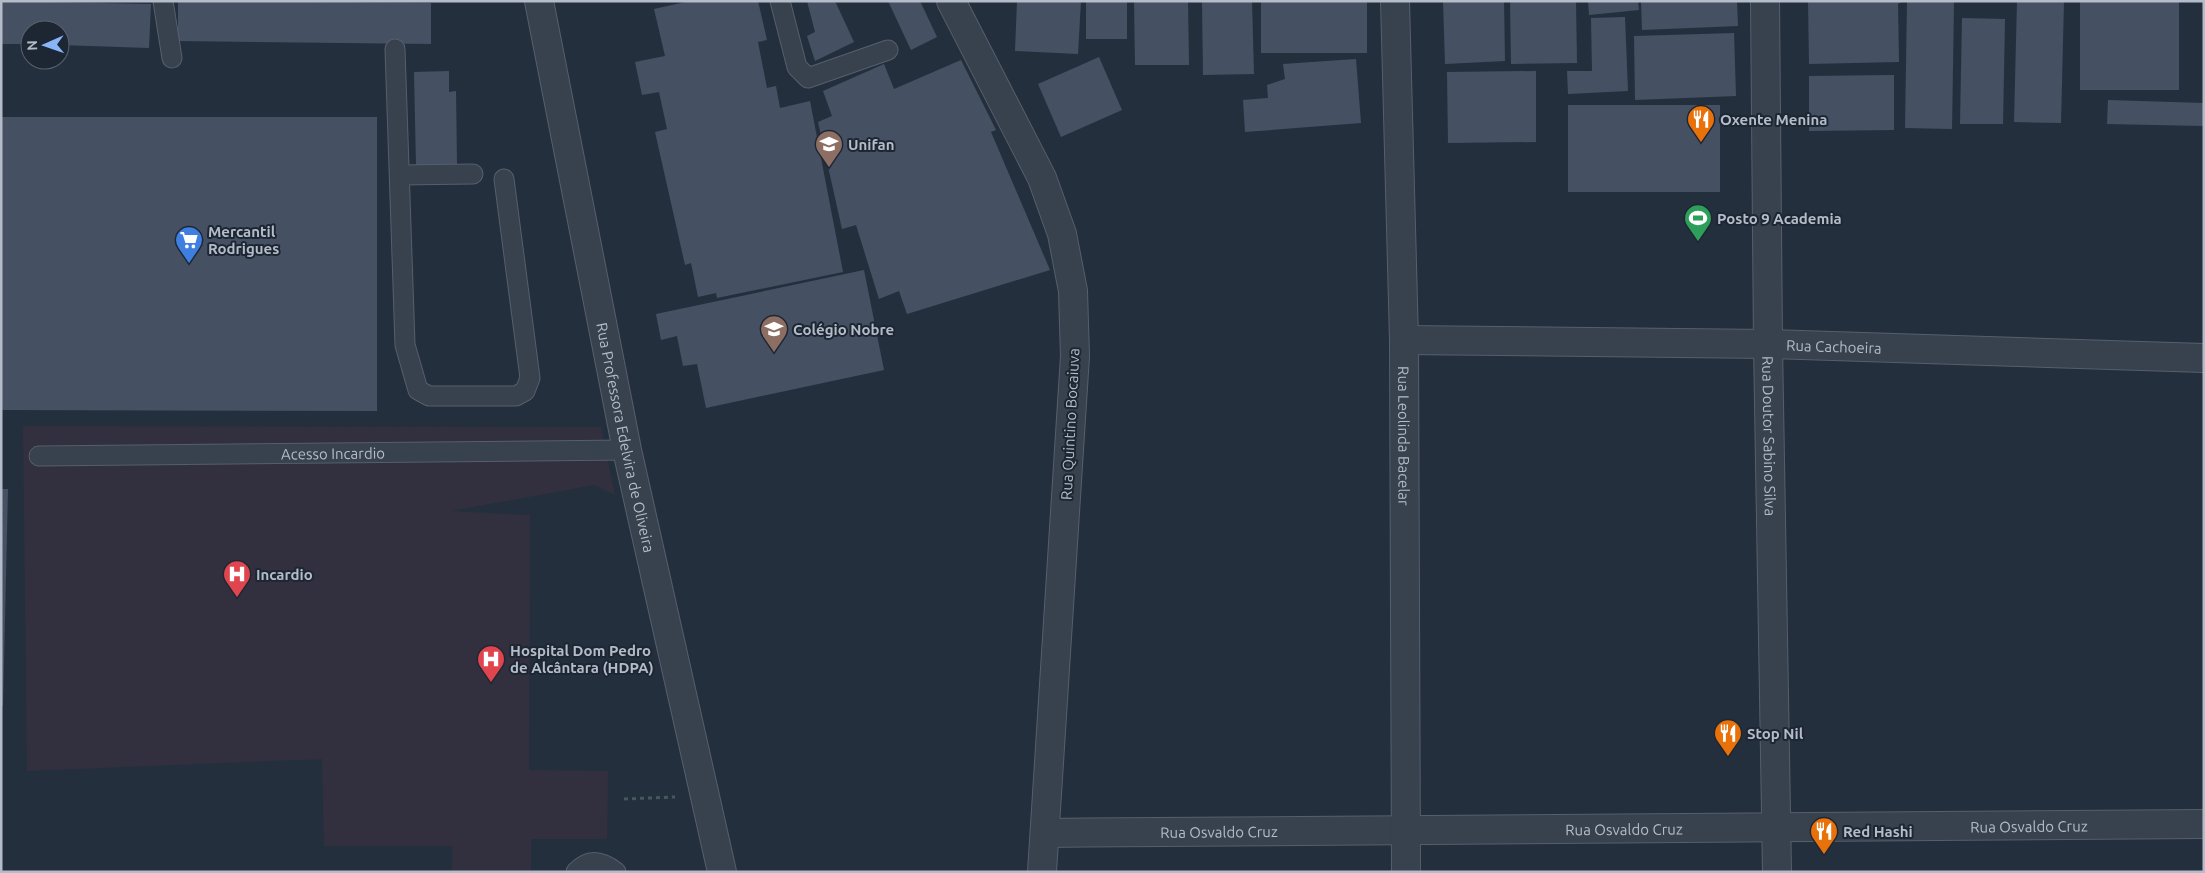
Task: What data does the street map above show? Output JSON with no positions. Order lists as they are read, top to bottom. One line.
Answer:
{"streets":{"street":["Rua Cachoeira","Rua Quintino Bocaiuva","Rua Leolinda Bacelar","Rua Professora Edelvira de Oliveira","Rua Doutor Sabino Silva","Rua Osvaldo Cruz"],"lane":["Acesso Incardio"]},"crossings":[["Rua Cachoeira","Rua Leolinda Bacelar"],["Rua Cachoeira","Rua Doutor Sabino Silva"],["Rua Quintino Bocaiuva","Rua Osvaldo Cruz"],["Rua Leolinda Bacelar","Rua Osvaldo Cruz"],["Rua Professora Edelvira de Oliveira","Acesso Incardio"],["Rua Doutor Sabino Silva","Rua Osvaldo Cruz"]],"places":{"restaurant":["Oxente Menina","Stop Nil","Red Hashi"],"school or university":["Unifan","Colégio Nobre"],"sports":["Posto 9 Academia"],"supermarket":["Mercantil Rodrigues"],"hospital":["Incardio","Hospital Dom Pedro de Alcântara (HDPA)"]},"north":"left"}
